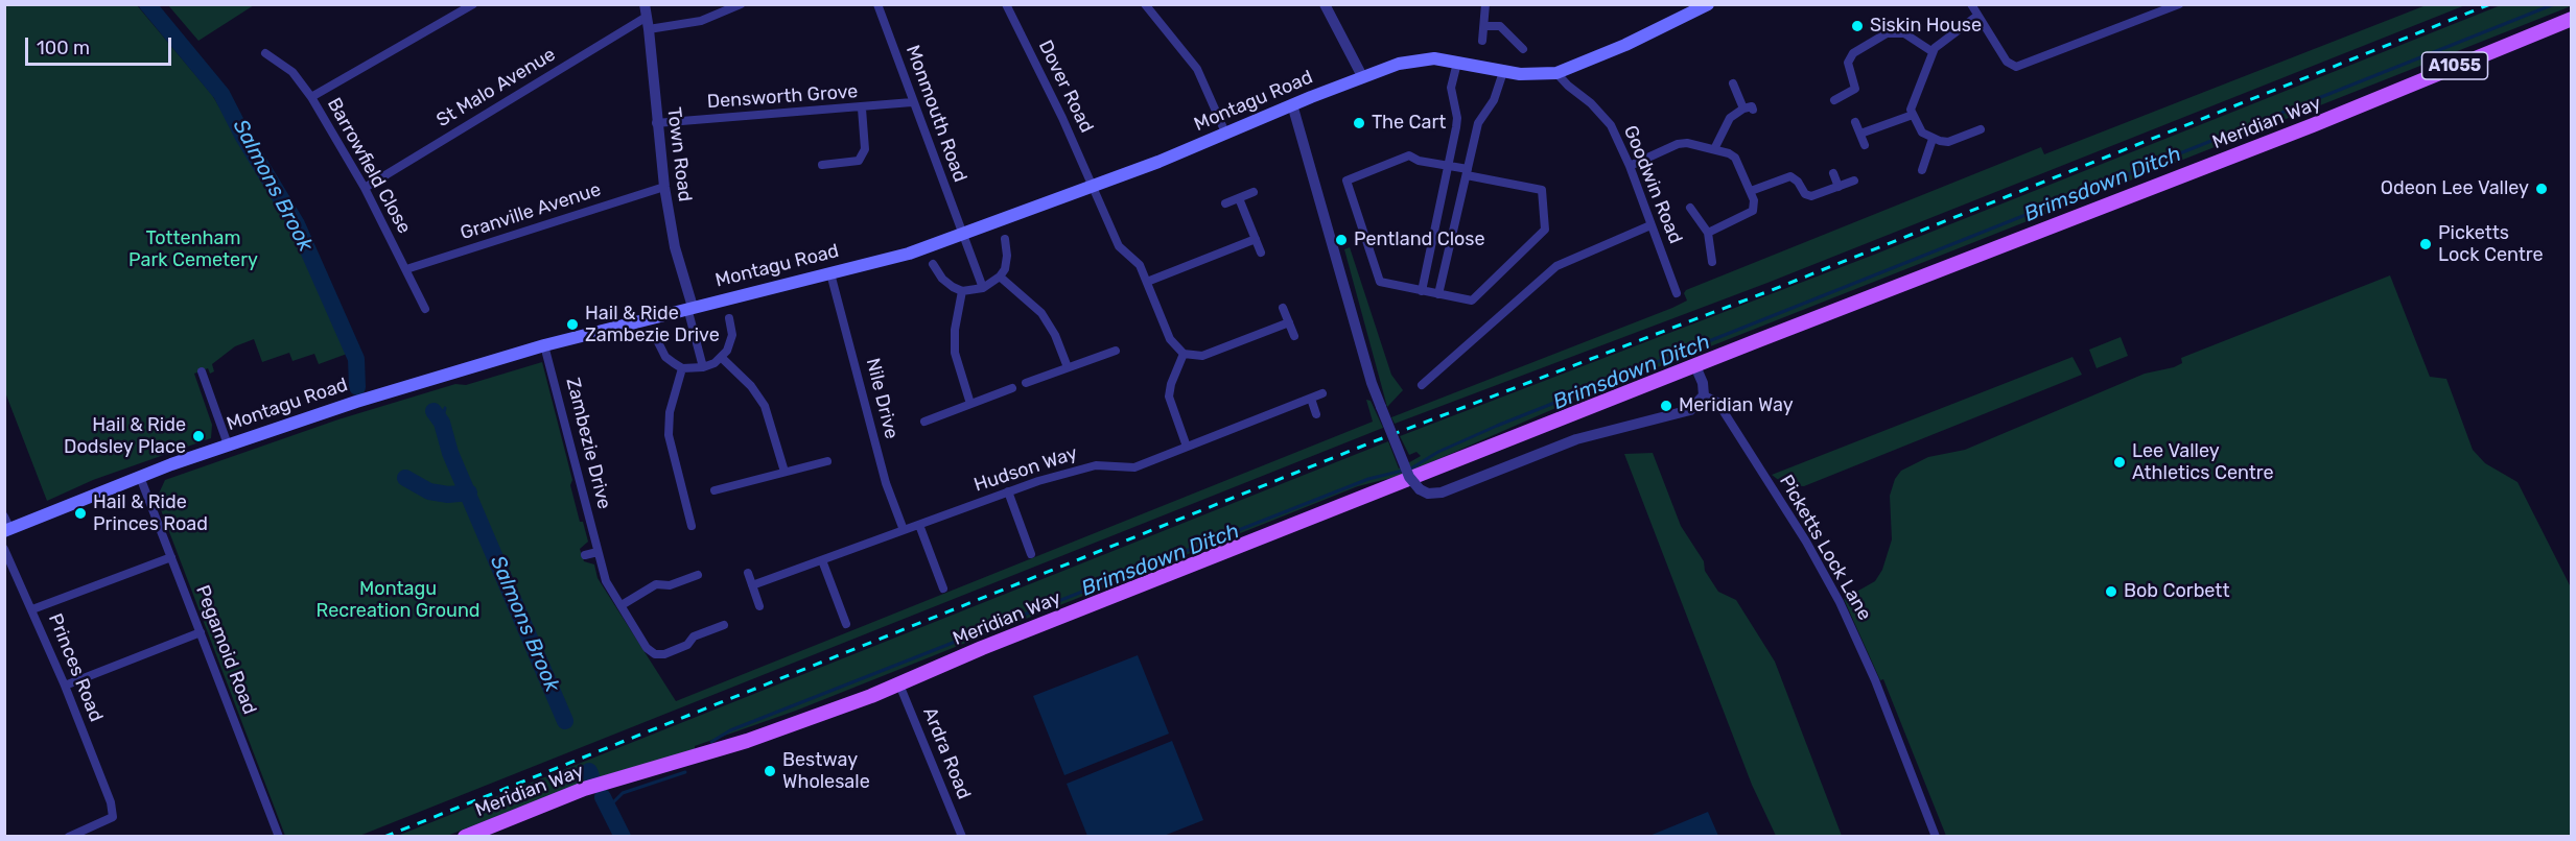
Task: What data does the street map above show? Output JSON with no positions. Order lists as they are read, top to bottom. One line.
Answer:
{"streets":{"main road":["A1055","Montagu Road","Meridian Way"],"street":["Dover Road","St Malo Avenue","Densworth Grove","Monmouth Road","Town Road","Barrowfield Close","Goodwin Road","Granville Avenue","Nile Drive","Zambezie Drive","Hudson Way","Picketts Lock Lane","Pegamoid Road","Princes Road","Ardra Road"]},"crossings":[["Dover Road","Montagu Road"],["St Malo Avenue","Town Road"],["St Malo Avenue","Barrowfield Close"],["Densworth Grove","Monmouth Road"],["Densworth Grove","Town Road"],["Montagu Road","Monmouth Road"],["Montagu Road","Town Road"],["Montagu Road","Goodwin Road"],["Montagu Road","Nile Drive"],["Montagu Road","Zambezie Drive"],["Montagu Road","Pegamoid Road"],["Meridian Way","Ardra Road"],["Town Road","Granville Avenue"],["Barrowfield Close","Granville Avenue"],["Nile Drive","Hudson Way"]],"water":["Brimsdown Ditch","Salmons Brook"],"parks":["Tottenham Park Cemetery","Montagu Recreation Ground"],"places":["Siskin House","The Cart","Odeon Lee Valley","Pentland Close","Picketts Lock Centre","Hail & Ride Zambezie Drive","Meridian Way","Hail & Ride Dodsley Place","Lee Valley Athletics Centre","Hail & Ride Princes Road","Bob Corbett","Bestway Wholesale"],"scale_bar":"100 m"}
